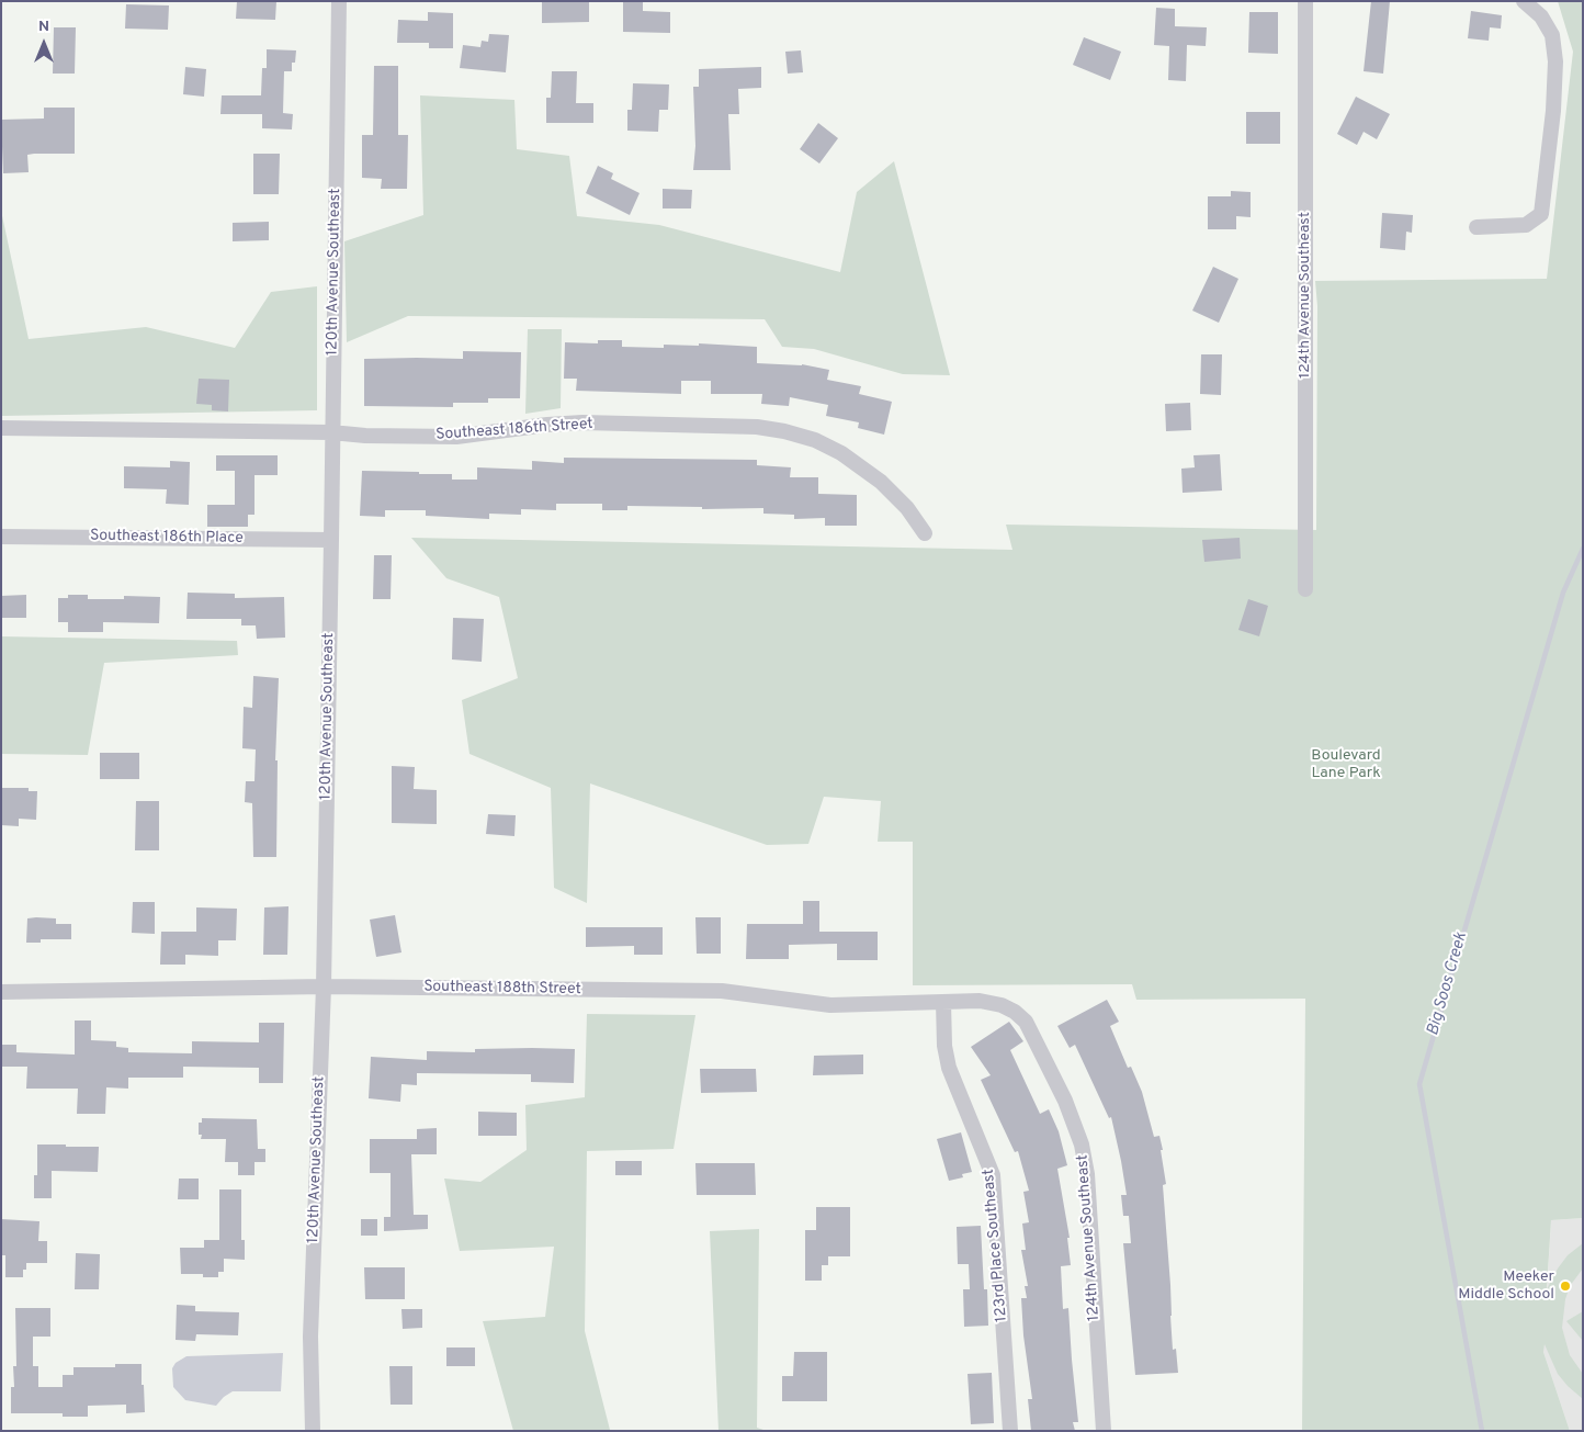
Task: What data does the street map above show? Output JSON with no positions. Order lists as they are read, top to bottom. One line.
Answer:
{"streets":{"street":["120th Avenue Southeast","124th Avenue Southeast","Southeast 186th Street","Southeast 186th Place","Southeast 188th Street","123rd Place Southeast"]},"crossings":[["120th Avenue Southeast","Southeast 186th Street"],["120th Avenue Southeast","Southeast 186th Place"],["120th Avenue Southeast","Southeast 188th Street"],["124th Avenue Southeast","Southeast 188th Street"],["Southeast 188th Street","123rd Place Southeast"]],"water":["Big Soos Creek"],"parks":["Boulevard Lane Park"],"places":["Meeker Middle School"],"north":"top"}
